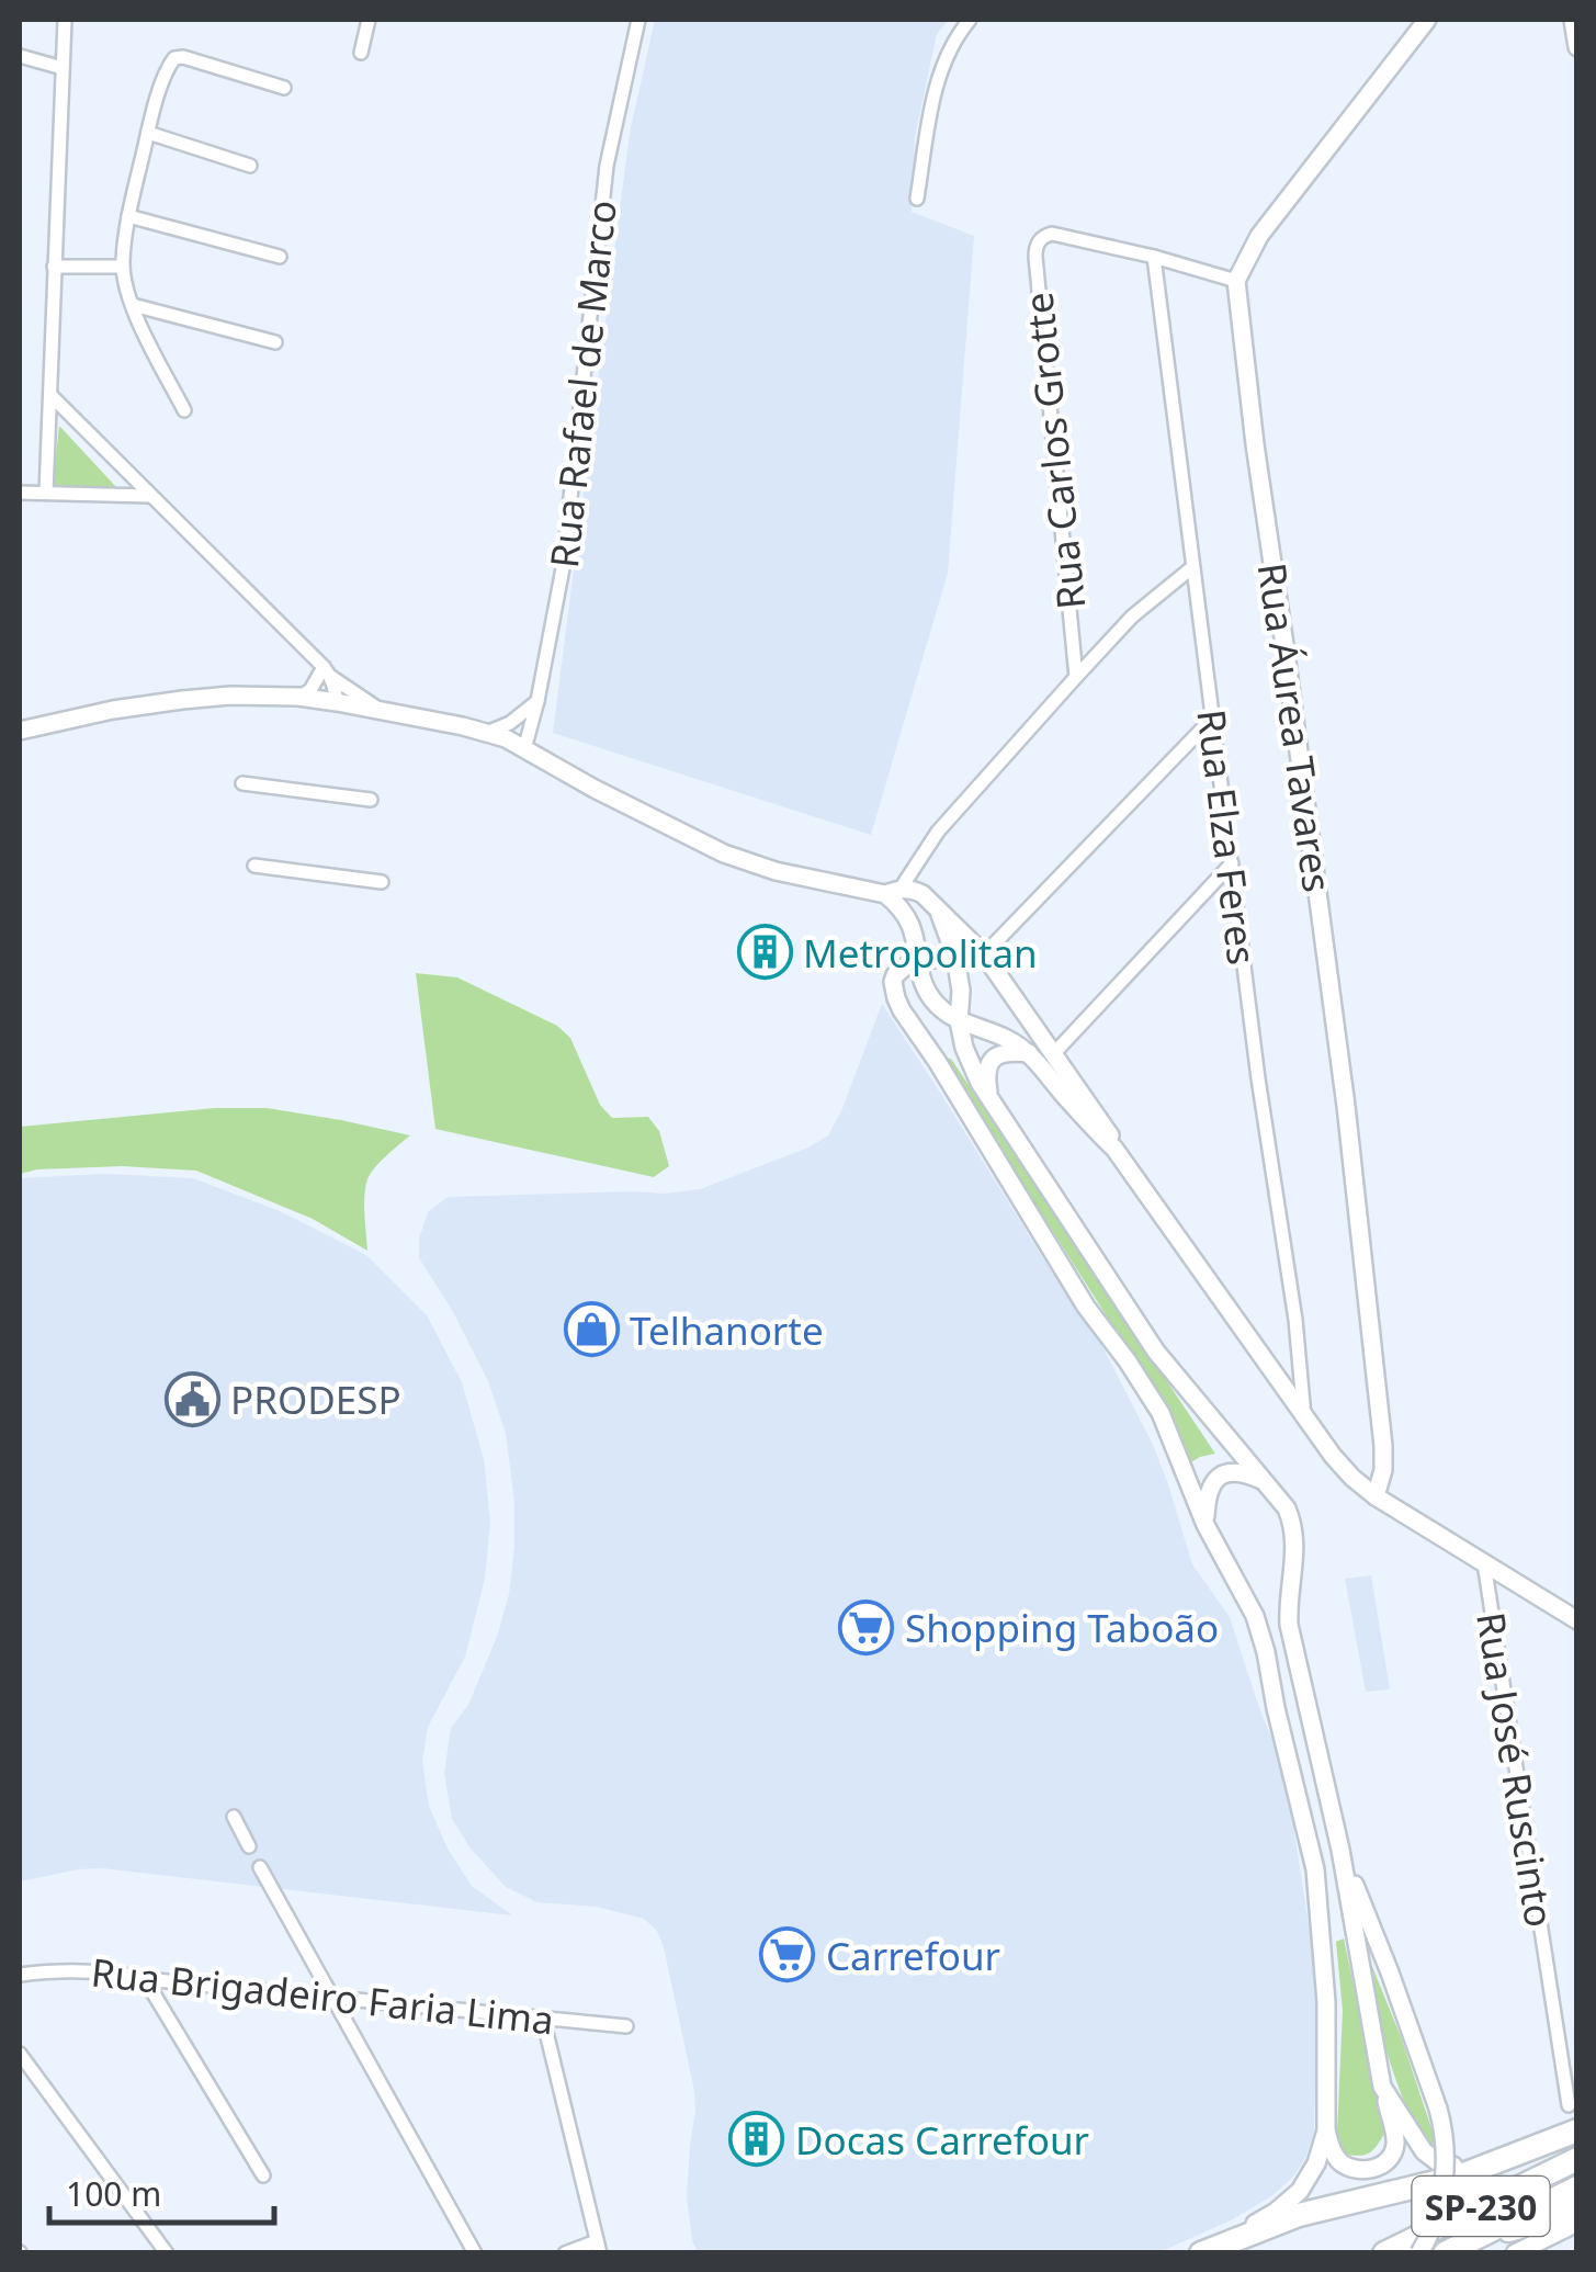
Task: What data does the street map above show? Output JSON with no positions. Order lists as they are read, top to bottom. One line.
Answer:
{"streets":{"highway":["SP-230"],"main road":["Rua Áurea Tavares"],"street":["Rua Rafael de Marco","Rua Carlos Grotte","Rua Elza Feres","Rua José Ruscinto","Rua Brigadeiro Faria Lima"]},"crossings":[["Rua Carlos Grotte","Rua Elza Feres"]],"places":{"building":["Metropolitan","Docas Carrefour"],"shop":["Telhanorte"],"public building":["PRODESP"],"supermarket":["Shopping Taboão","Carrefour"]},"scale_bar":"100 m"}
